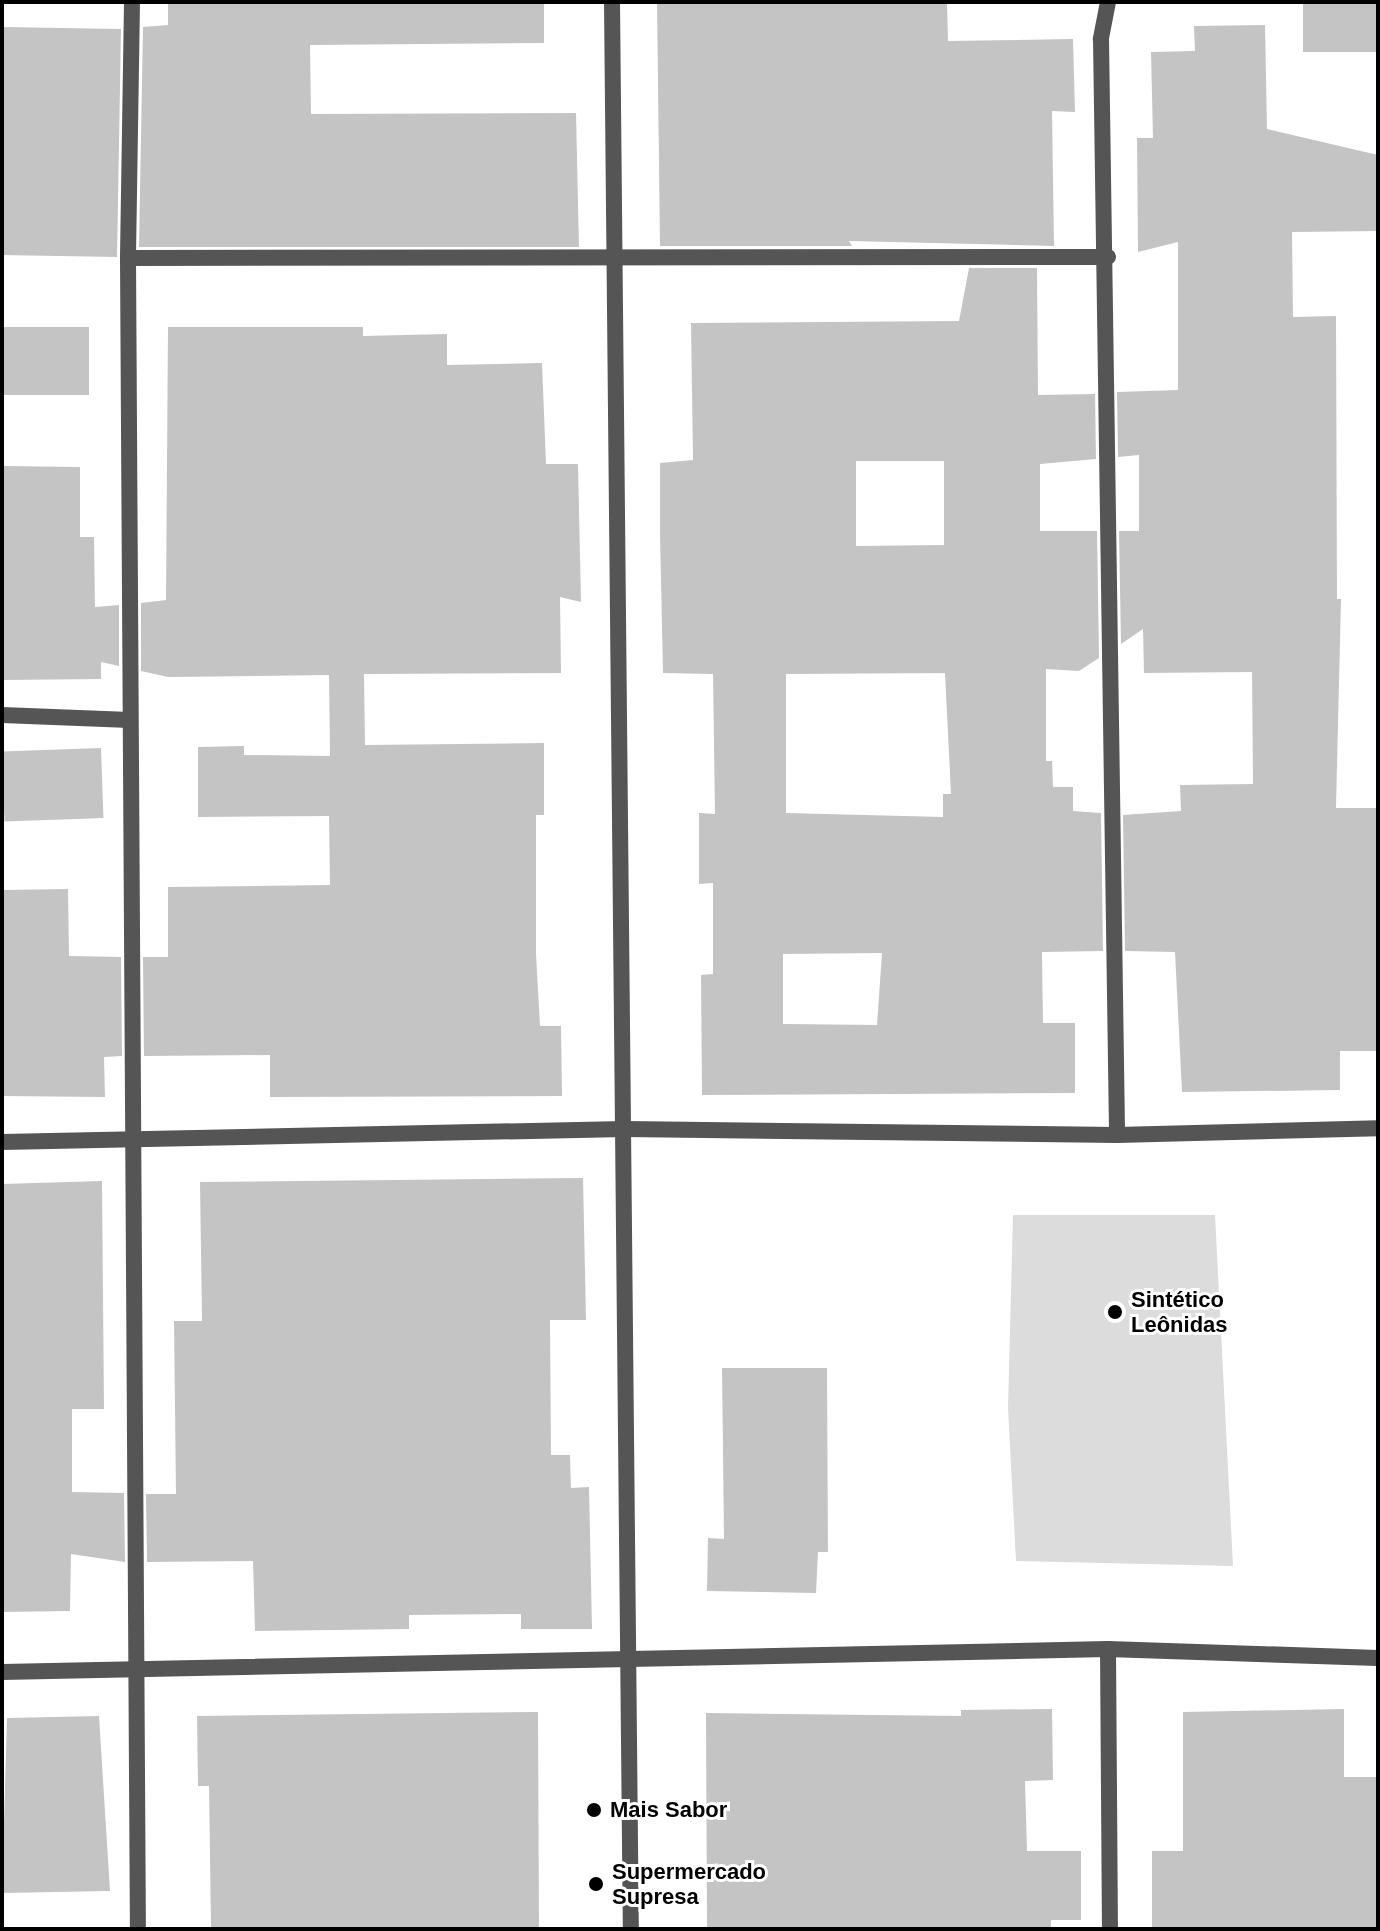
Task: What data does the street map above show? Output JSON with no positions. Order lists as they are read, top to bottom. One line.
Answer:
{"places":["Sintético Leônidas","Mais Sabor","Supermercado Supresa"]}
